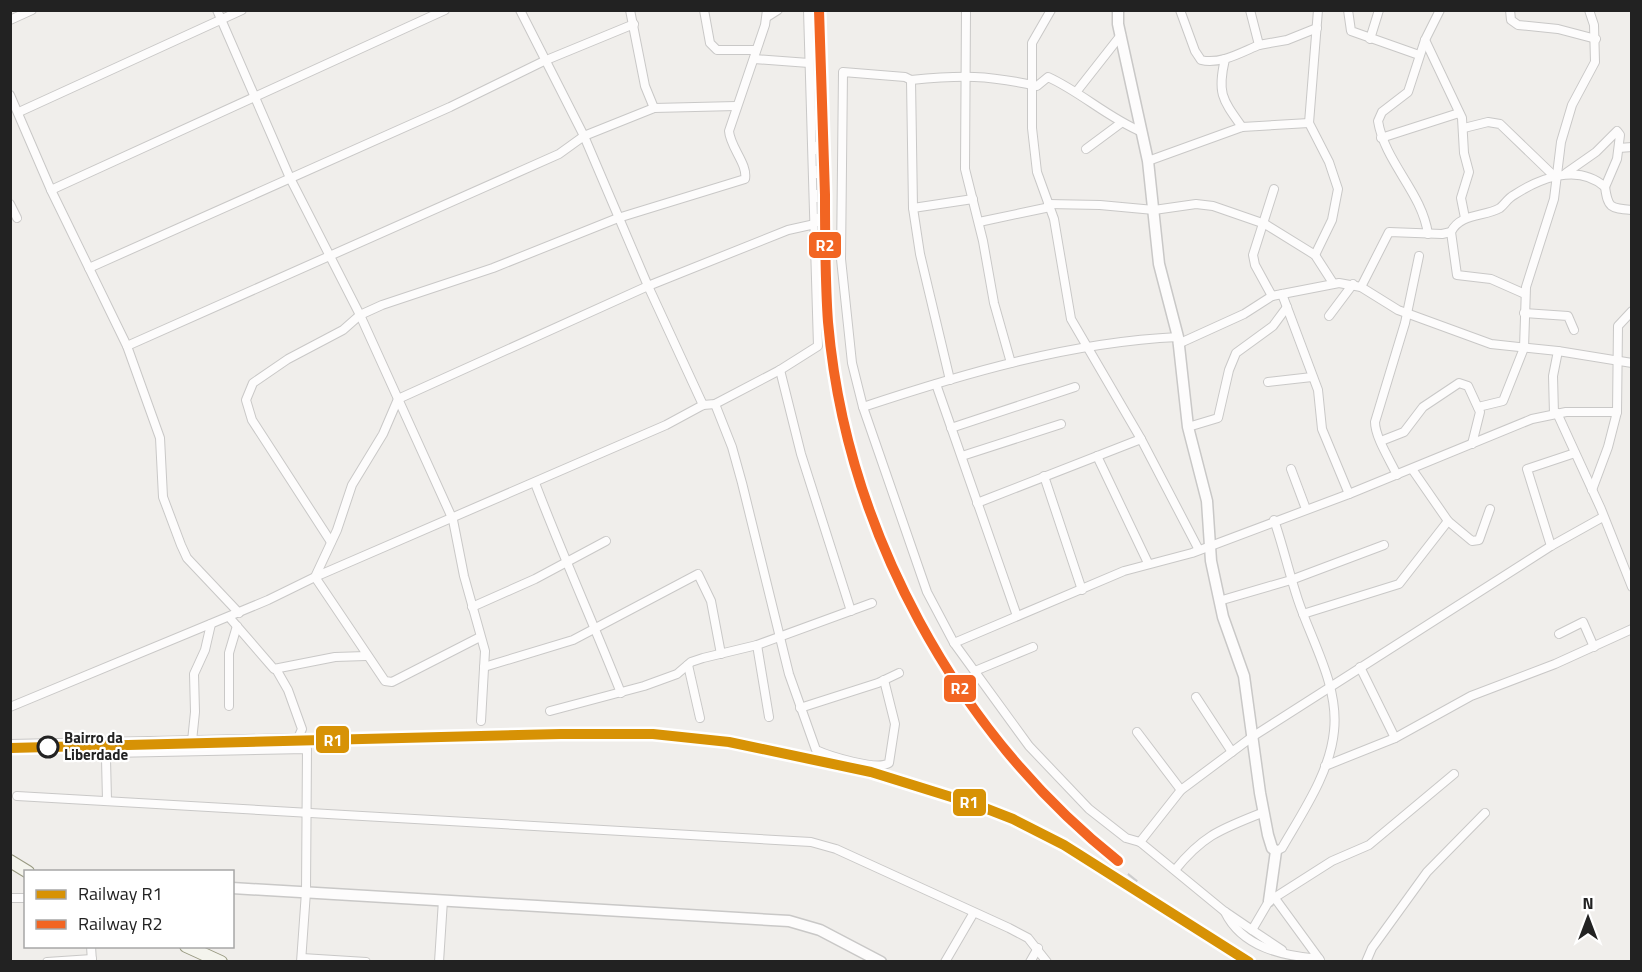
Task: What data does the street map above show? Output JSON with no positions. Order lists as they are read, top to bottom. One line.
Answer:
{"places":["Bairro da Liberdade"],"lines":["rail line R2","rail line R1"],"legend":["Railway R1","Railway R2"],"north":"top"}
